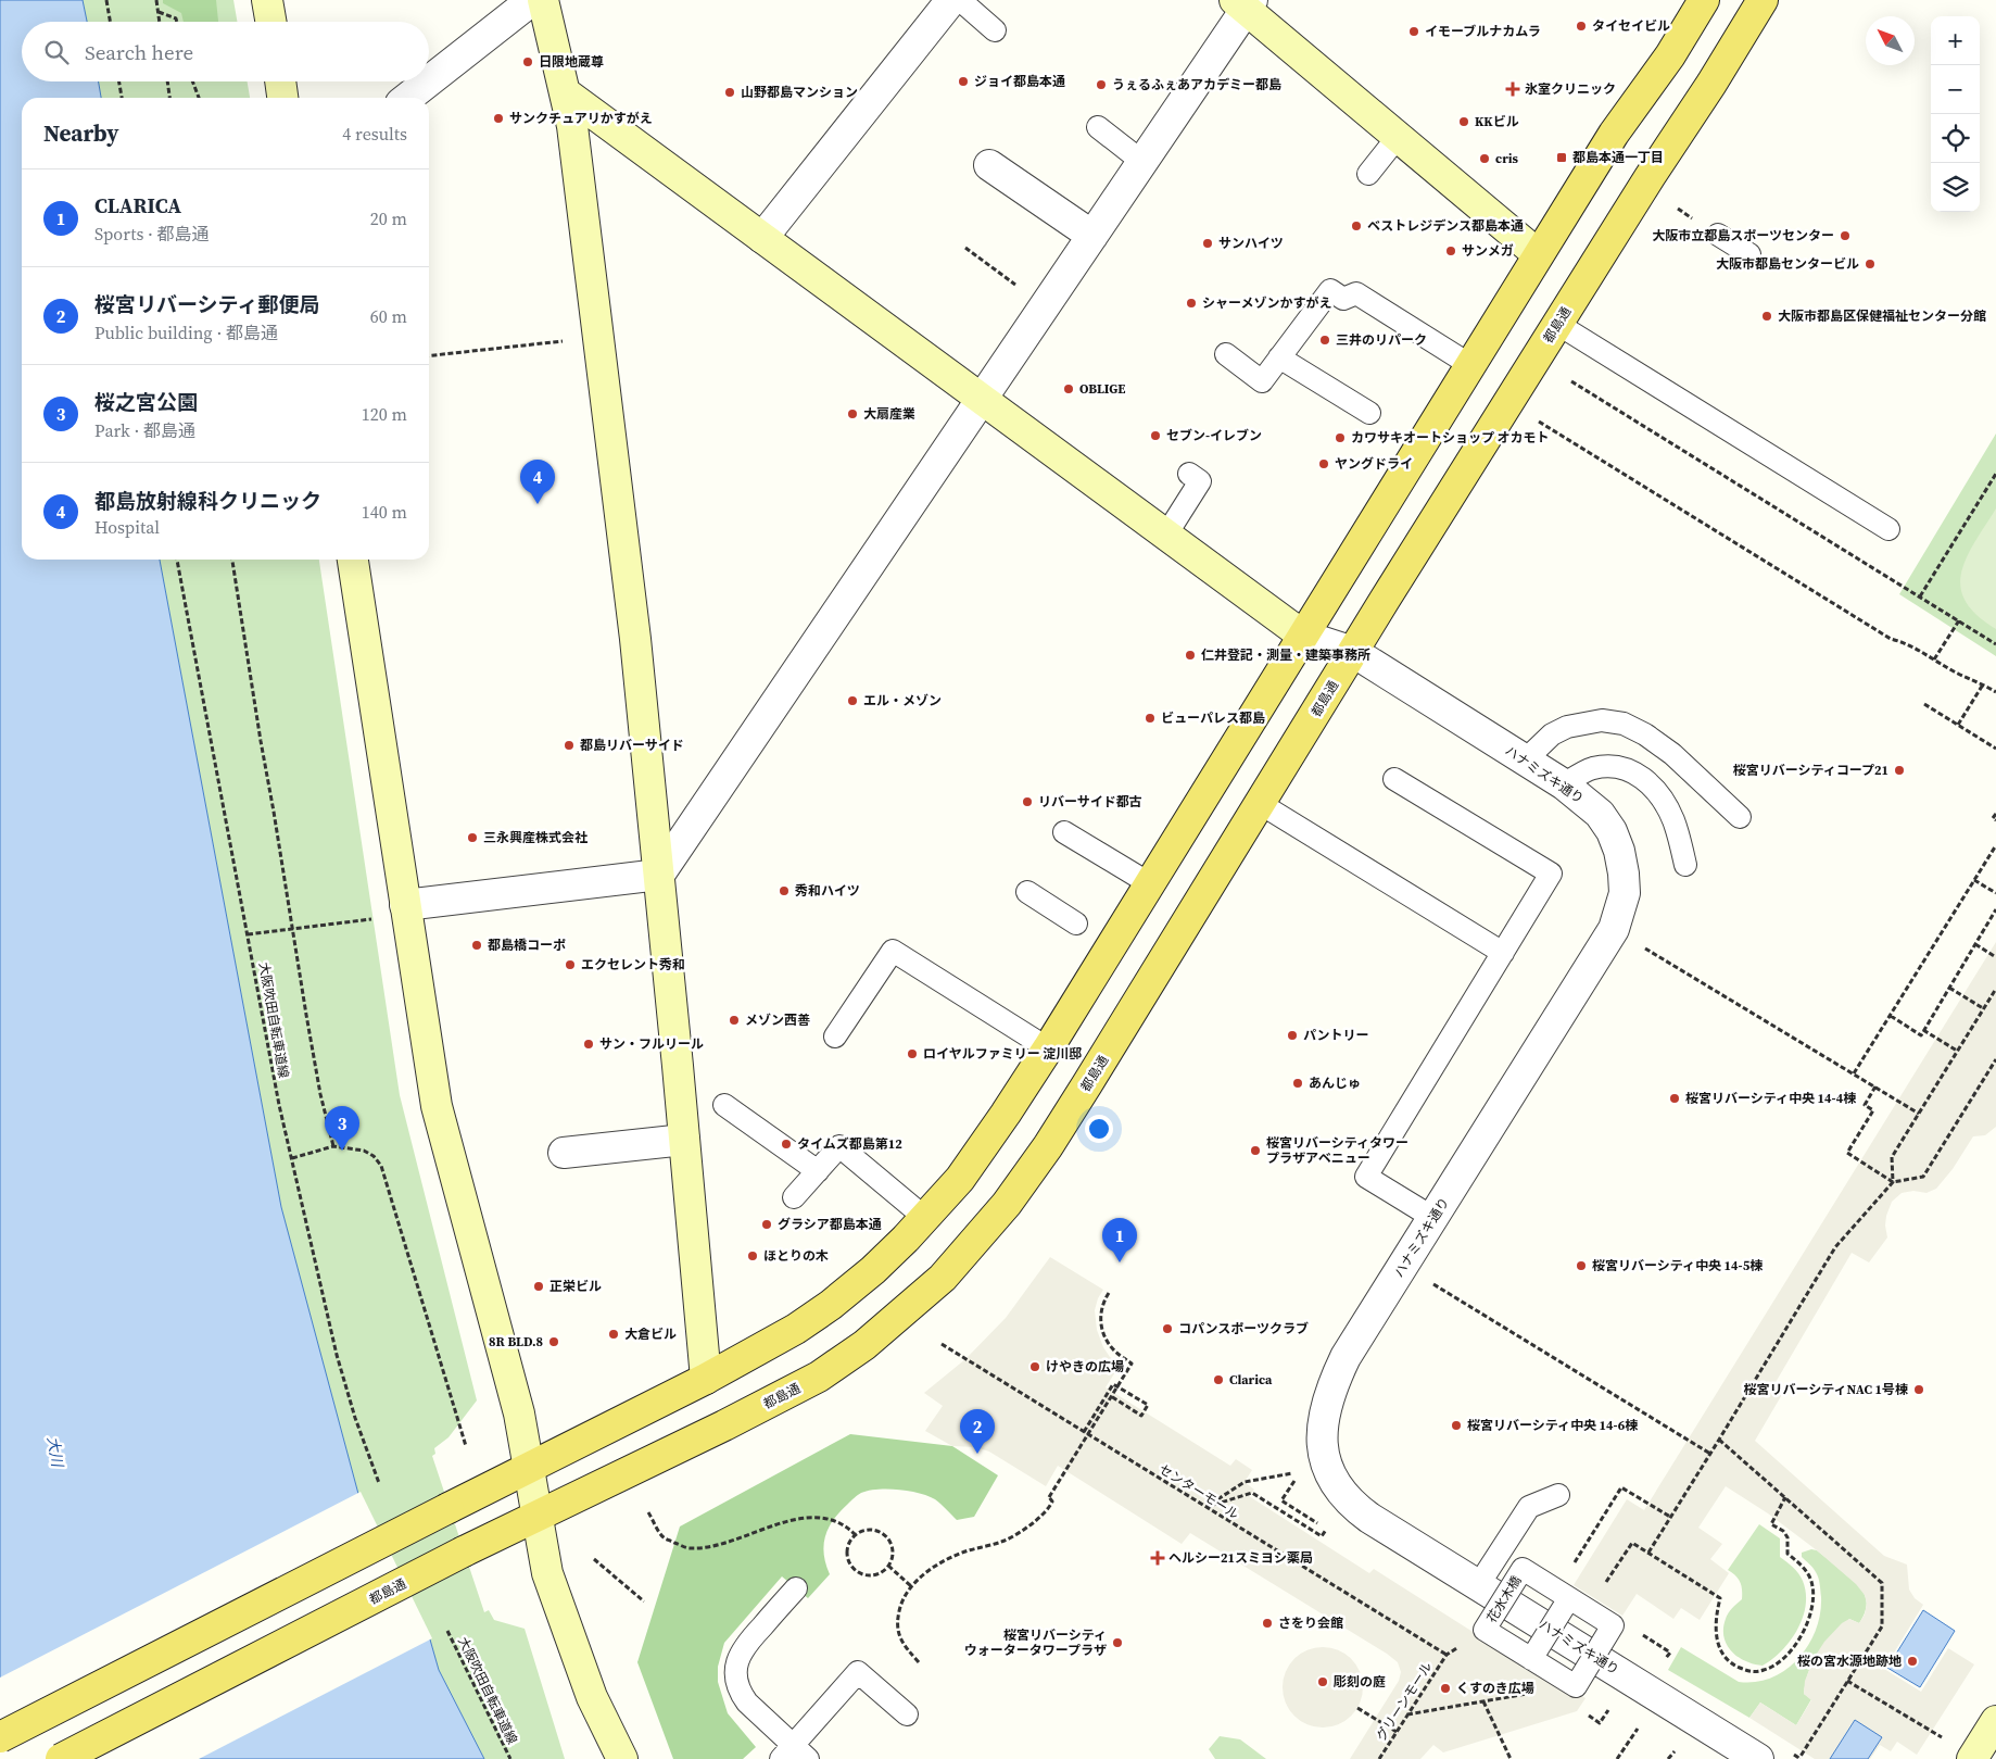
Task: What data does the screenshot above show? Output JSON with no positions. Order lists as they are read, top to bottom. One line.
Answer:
{"streets":{"main road":["都島通"],"street":["ハナミズキ通り"],"lane":["花水木橋"],"path":["大阪吹田自転車道線","センターモール","グリーンモール"]},"crossings":[["都島通","ハナミズキ通り"],["センターモール","グリーンモール"]],"water":["大川"],"places":{"other":["タイセイビル","イモーブルナカムラ","日限地蔵尊","ジョイ都島本通","うぇるふぇあアカデミー都島","山野都島マンション","サンクチュアリかすがえ","KKビル","cris","ベストレジデンス都島本通","大阪市立都島スポーツセンター","サンハイツ","サンメガ","大阪市都島センタービル","シャーメゾンかすがえ","大阪市都島区保健福祉センター分館","三井のリパーク","OBLIGE","大扇産業","セブン-イレブン","カワサキオートショップ オカモト","ヤングドライ","仁井登記・測量・建築事務所","エル・メゾン","ビューパレス都島","都島リバーサイド","桜宮リバーシティコープ21","リバーサイド都古","三永興産株式会社","秀和ハイツ","都島橋コーポ","エクセレント秀和","メゾン西善","パントリー","サン・フルリール","ロイヤルファミリー 淀川邸","あんじゅ","桜宮リバーシティ中央 14-4棟","タイムズ都島第12","桜宮リバーシティタワー プラザアベニュー","グラシア都島本通","ほとりの木","桜宮リバーシティ中央 14-5棟","正栄ビル","コパンスポーツクラブ","大倉ビル","8R BLD.8","けやきの広場","Clarica","桜宮リバーシティNAC 1号棟","桜宮リバーシティ中央 14-6棟","さをり会館","桜宮リバーシティ ウォータータワープラザ","桜の宮水源地跡地","彫刻の庭","くすのき広場"],"health":["氷室クリニック","ヘルシー21スミヨシ薬局"],"transit":["都島本通一丁目"]},"north":"top left","page":{"map_buttons":["+","−"],"search":"Search here","heading":["Nearby","4 results"],"list":[{"mark":"1","name":"CLARICA","note":"Sports · 都島通","value":"20 m"},{"mark":"2","name":"桜宮リバーシティ郵便局","note":"Public building · 都島通","value":"60 m"},{"mark":"3","name":"桜之宮公園","note":"Park · 都島通","value":"120 m"},{"mark":"4","name":"都島放射線科クリニック","note":"Hospital","value":"140 m"}],"pins":["4","3","1","2"]}}
